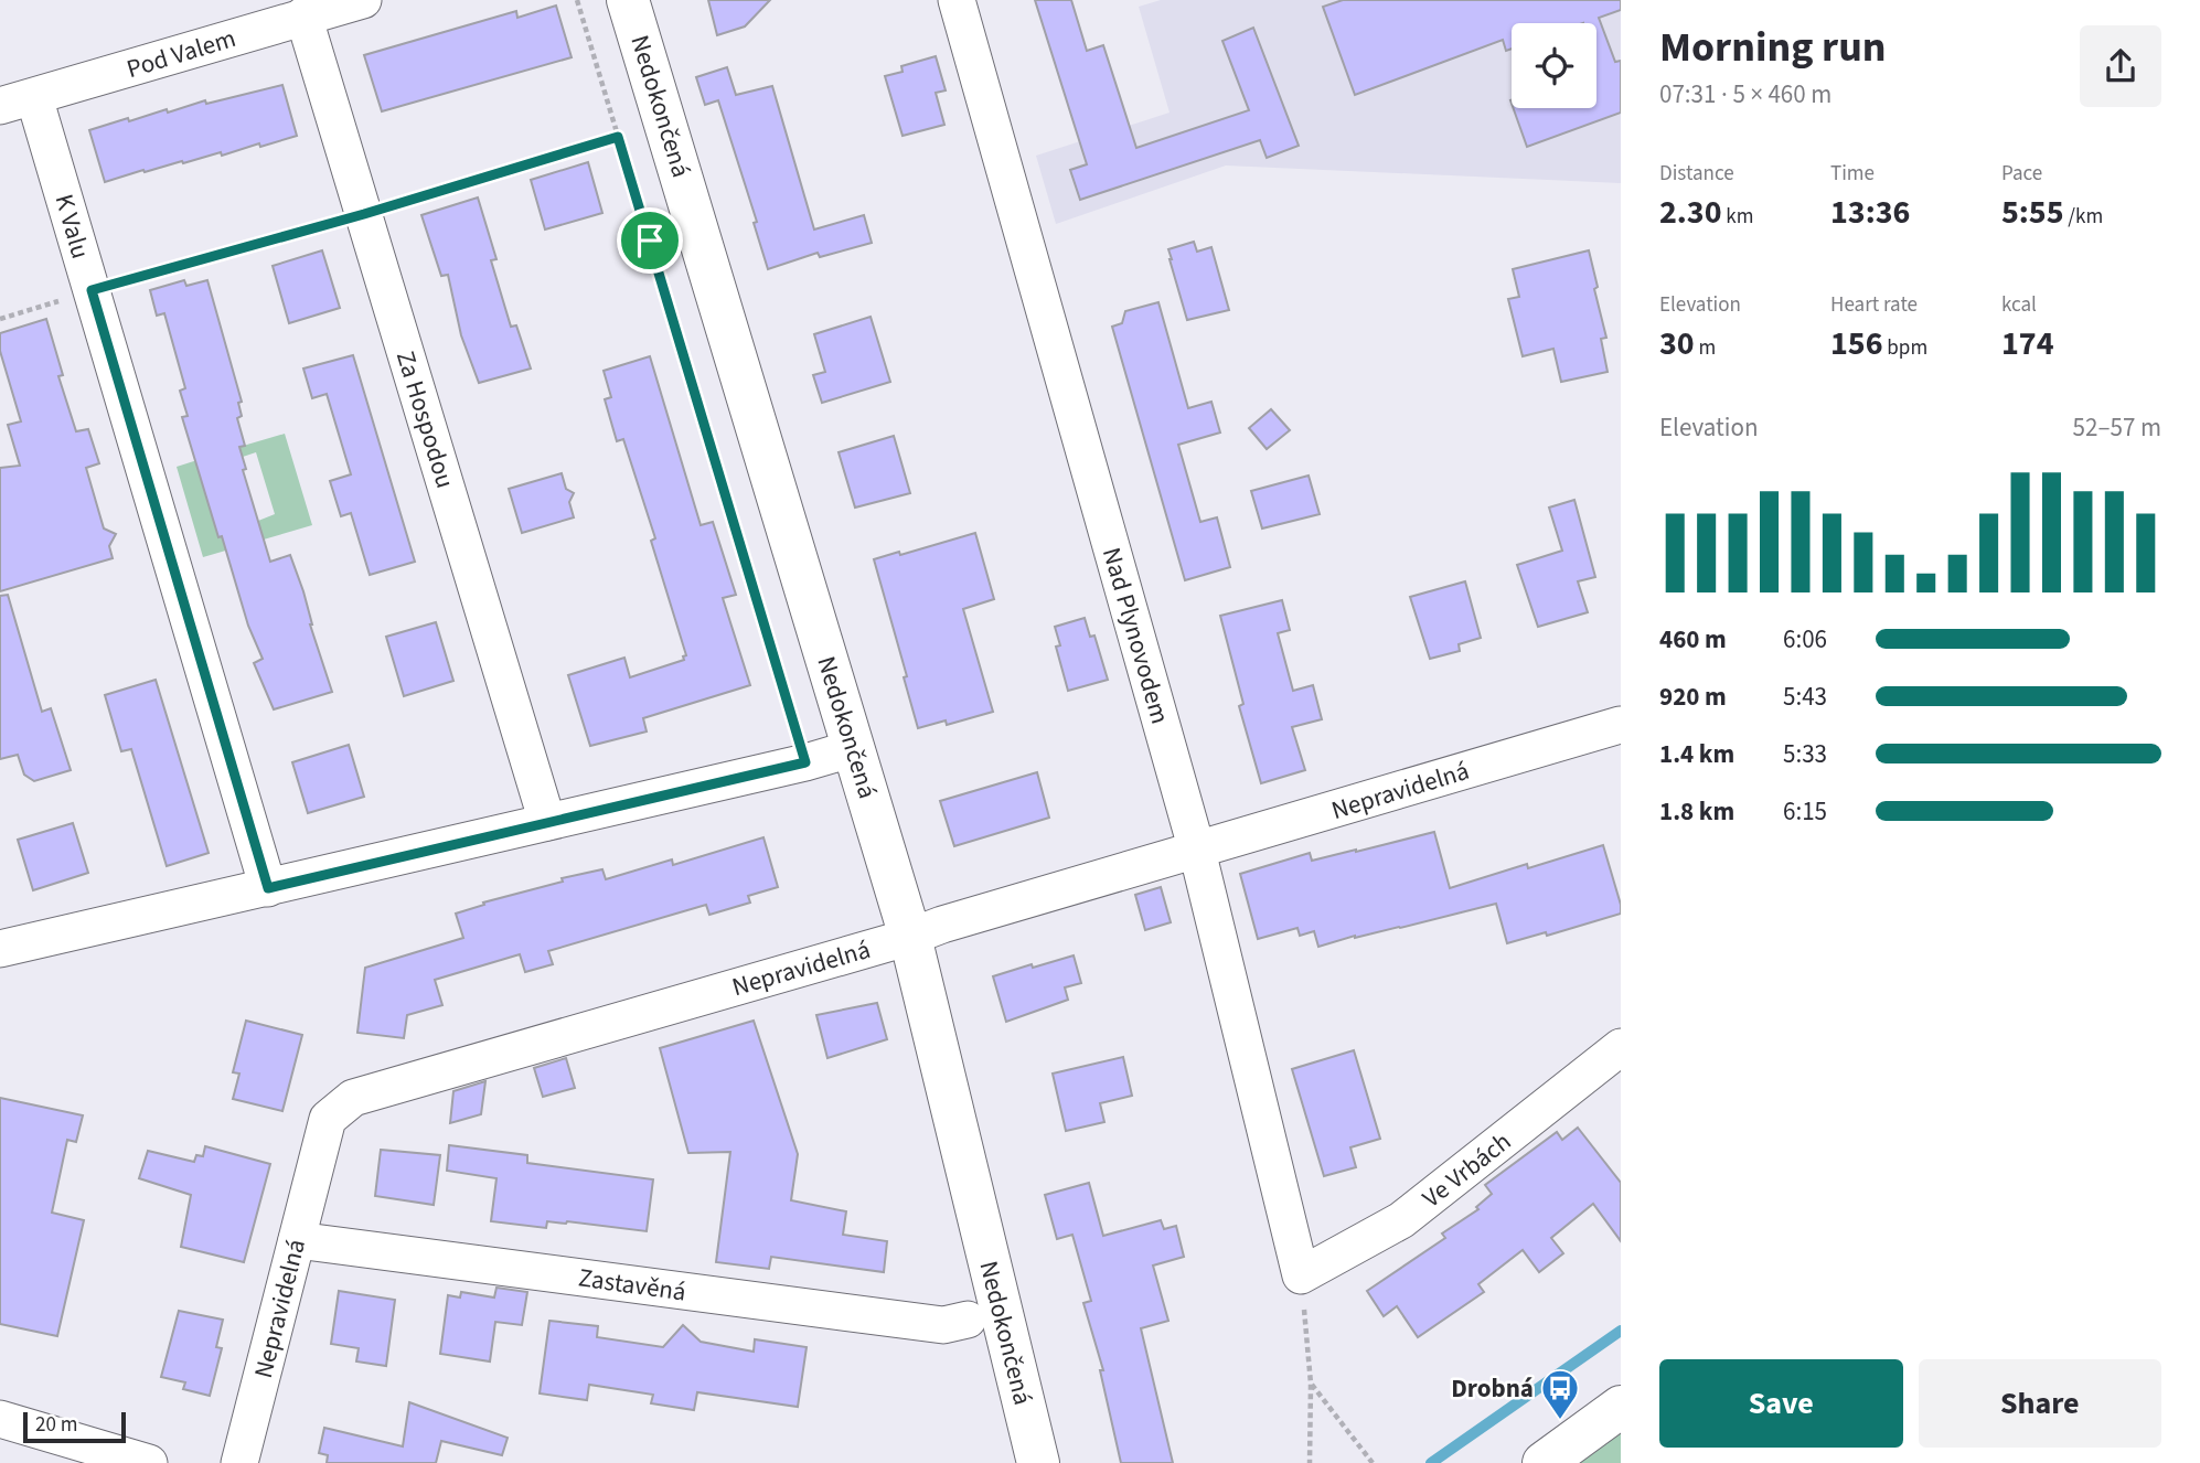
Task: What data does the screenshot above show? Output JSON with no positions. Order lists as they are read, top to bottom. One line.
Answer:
{"streets":{"street":["Pod Valem","Nedokončená","K Valu","Za Hospodou","Nad Plynovodem","Nepravidelná","Ve Vrbách","Zastavěná"]},"crossings":[["Pod Valem","K Valu"],["Pod Valem","Za Hospodou"],["Nedokončená","Nepravidelná"],["Nad Plynovodem","Nepravidelná"],["Nad Plynovodem","Ve Vrbách"],["Nepravidelná","Zastavěná"]],"places":{"bus stop":["Drobná"]},"scale_bar":"20 m","page":{"heading":["Morning run","07:31 · 5 × 460 m"],"stats":[["Distance","2.30 km"],["Time","13:36"],["Pace","5:55 /km"],["Elevation","30 m"],["Heart rate","156 bpm"],["kcal","174"]],"chart":["Elevation","52–57 m"],"list":[{"name":"460 m","note":"6:06"},{"name":"920 m","note":"5:43"},{"name":"1.4 km","note":"5:33"},{"name":"1.8 km","note":"6:15"}],"buttons":["Save","Share"],"scale":"20 m"}}
